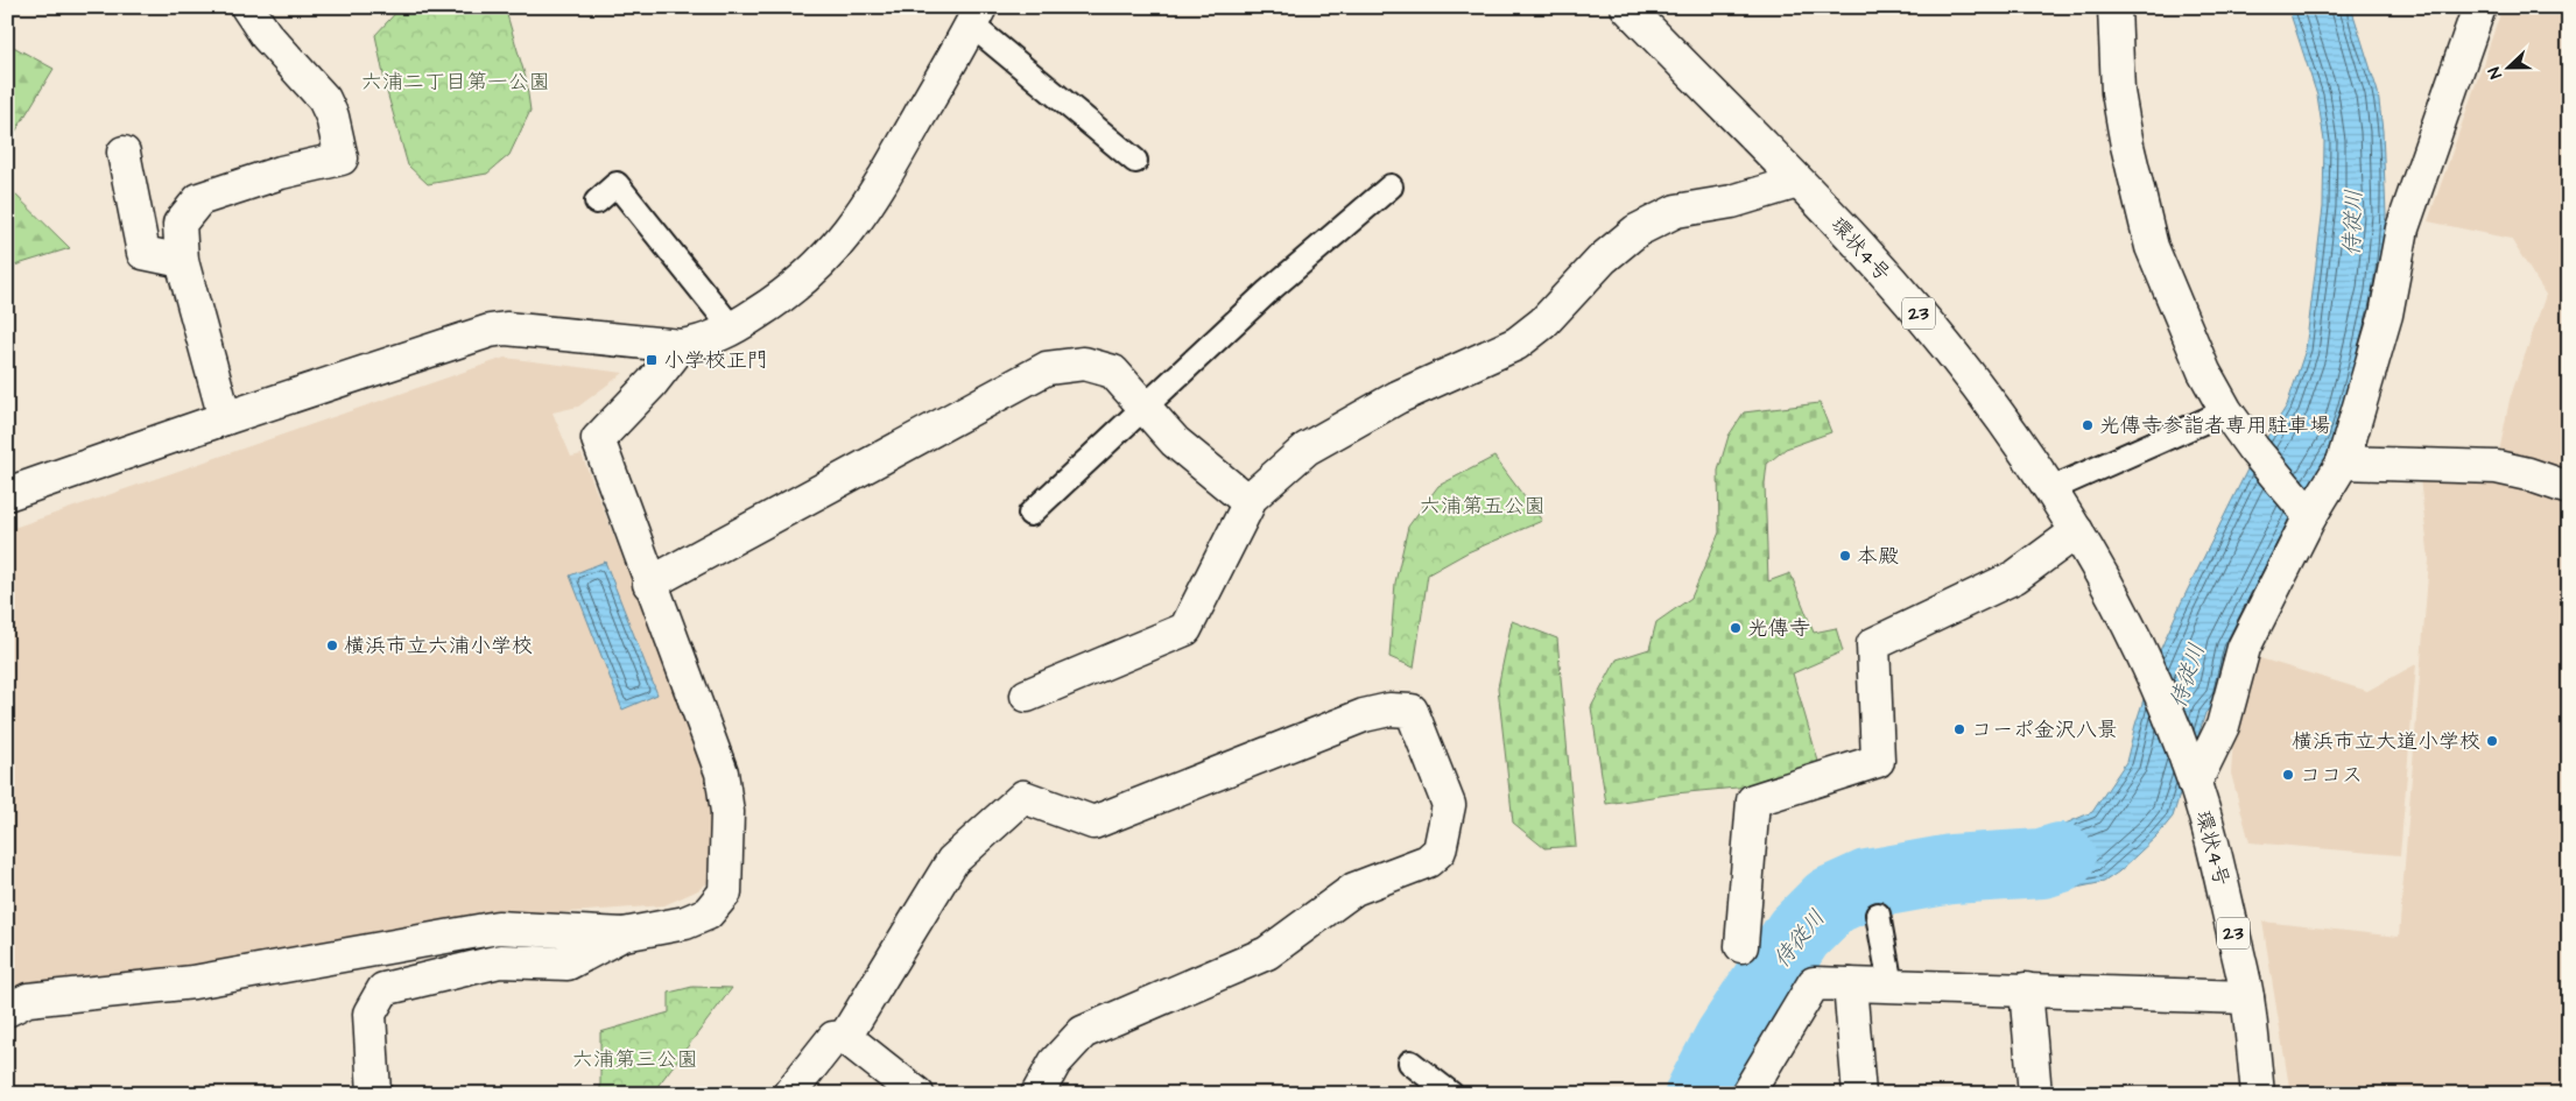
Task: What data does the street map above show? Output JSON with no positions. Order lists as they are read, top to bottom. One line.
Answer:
{"streets":{"street":["環状4号","23"]},"water":["侍従川"],"parks":["六浦二丁目第一公園","六浦第五公園","六浦第三公園"],"places":{"transit":["小学校正門"],"other":["光傳寺参詣者専用駐車場","本殿","光傳寺","横浜市立六浦小学校","コーポ金沢八景","横浜市立大道小学校","ココス"]},"north":"left"}
